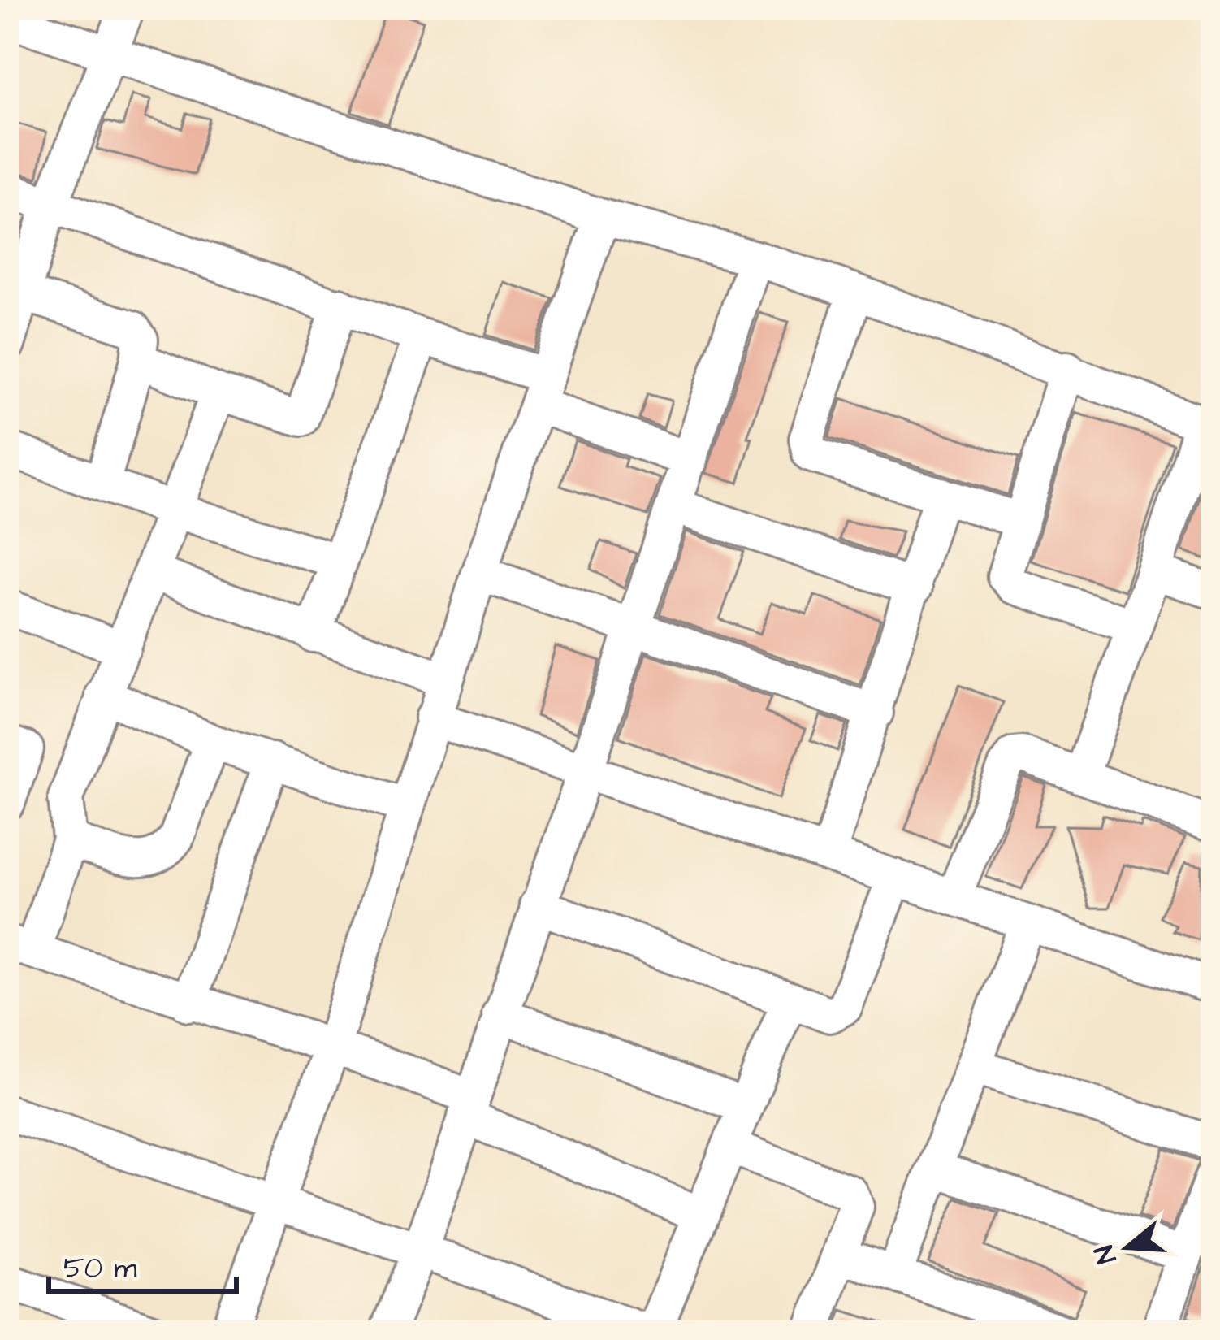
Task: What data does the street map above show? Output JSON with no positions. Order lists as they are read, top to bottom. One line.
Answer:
{"scale_bar":"50 m","north":"left"}
